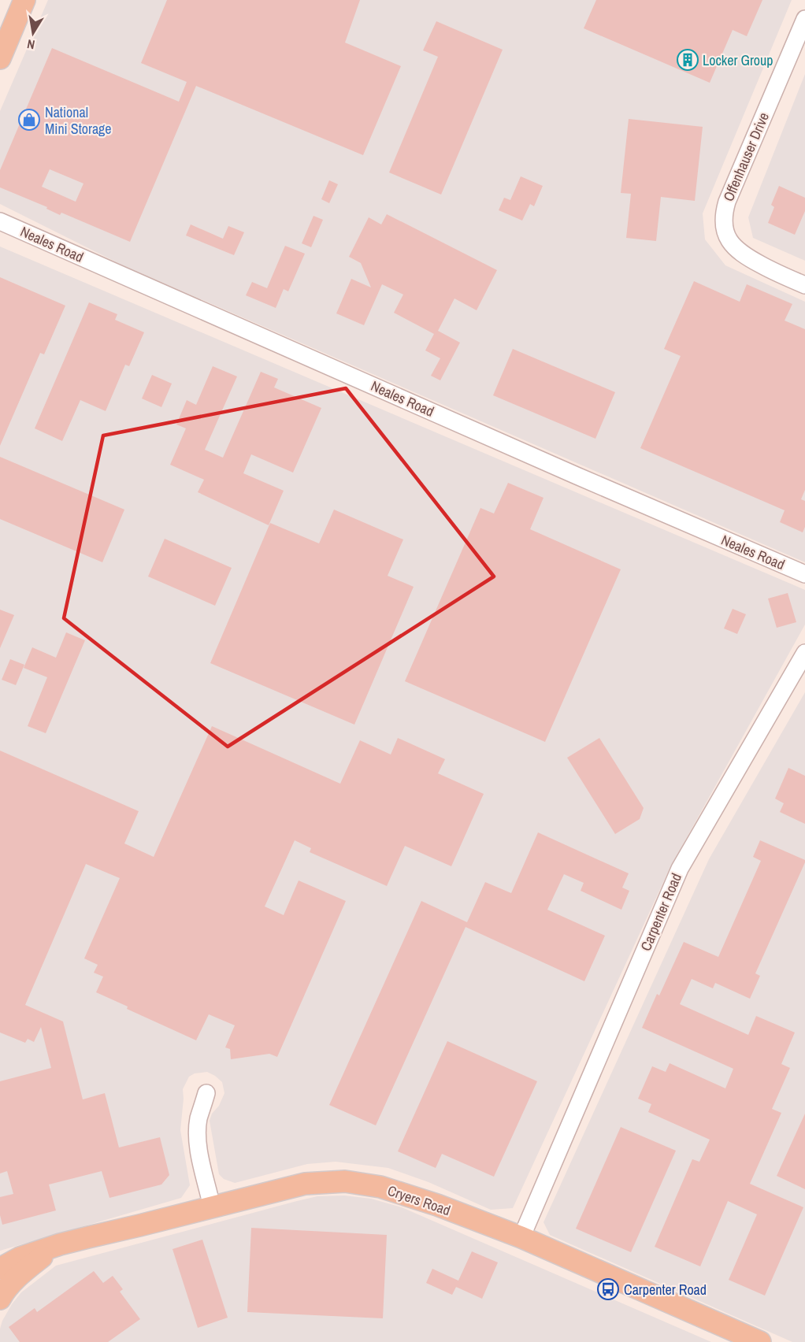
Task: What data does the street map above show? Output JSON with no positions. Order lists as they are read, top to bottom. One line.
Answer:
{"streets":{"main road":["Cryers Road"],"street":["Offenhauser Drive","Neales Road","Carpenter Road"]},"crossings":[["Carpenter Road","Cryers Road"]],"places":{"building":["Locker Group"],"shop":["National Mini Storage"],"bus stop":["Carpenter Road"]},"north":"bottom"}
